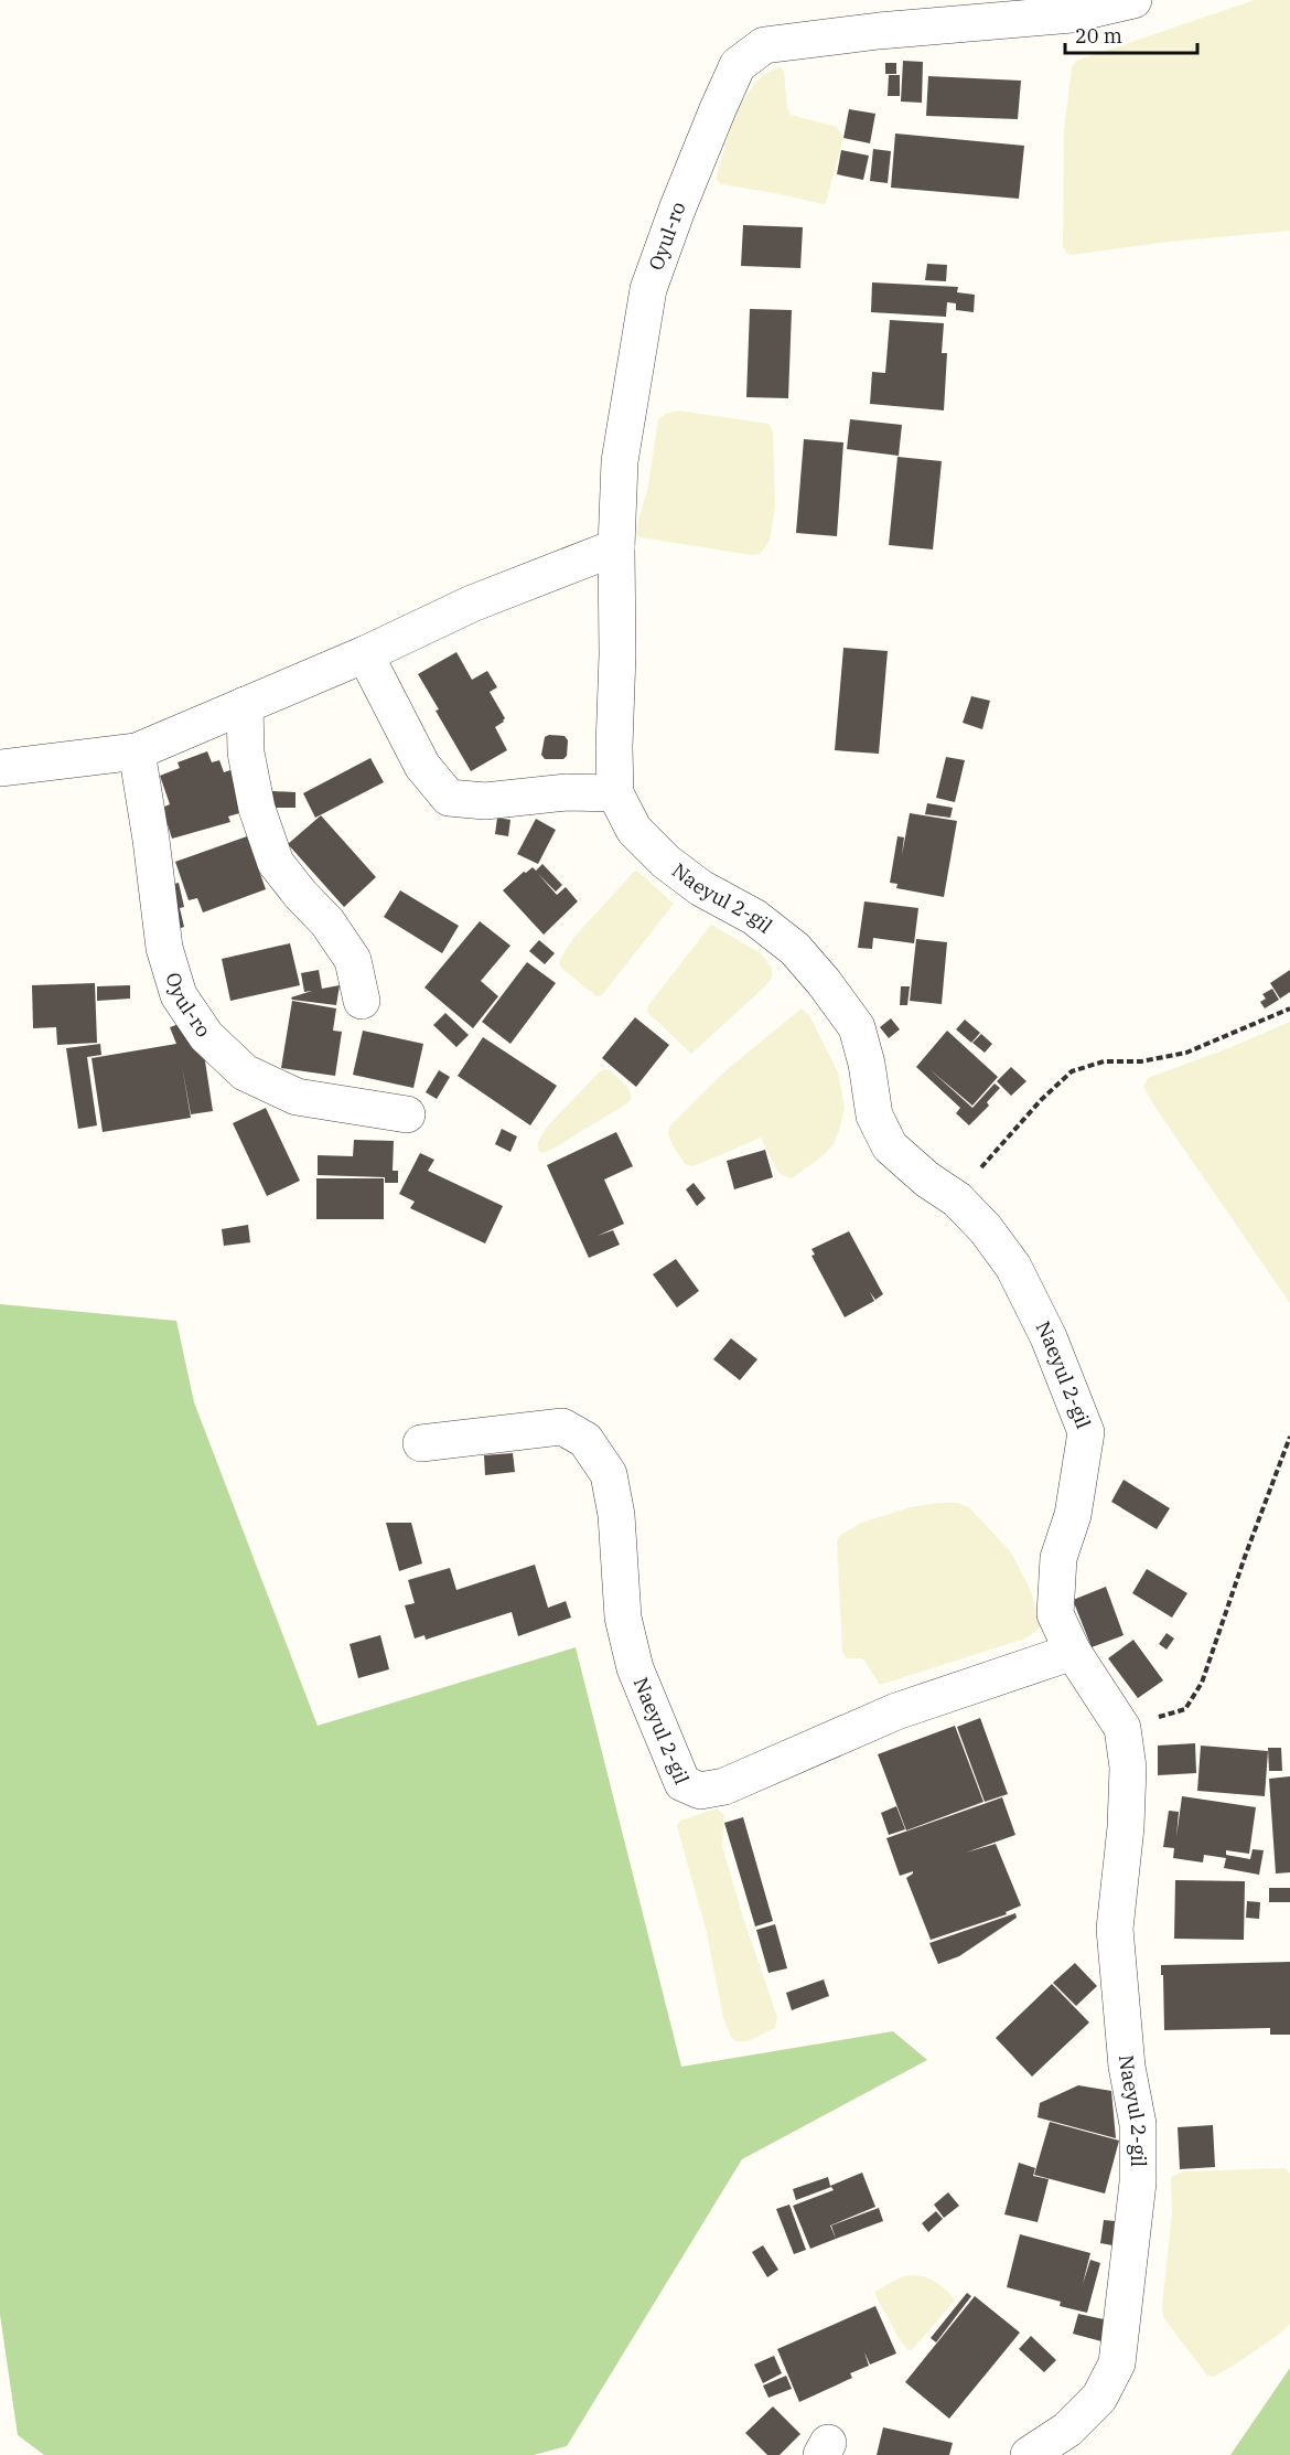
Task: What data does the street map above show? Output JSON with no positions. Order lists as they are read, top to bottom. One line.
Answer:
{"streets":{"street":["Oyul-ro","Naeyul 2-gil"]},"crossings":[["Oyul-ro","Naeyul 2-gil"]],"scale_bar":"20 m"}
